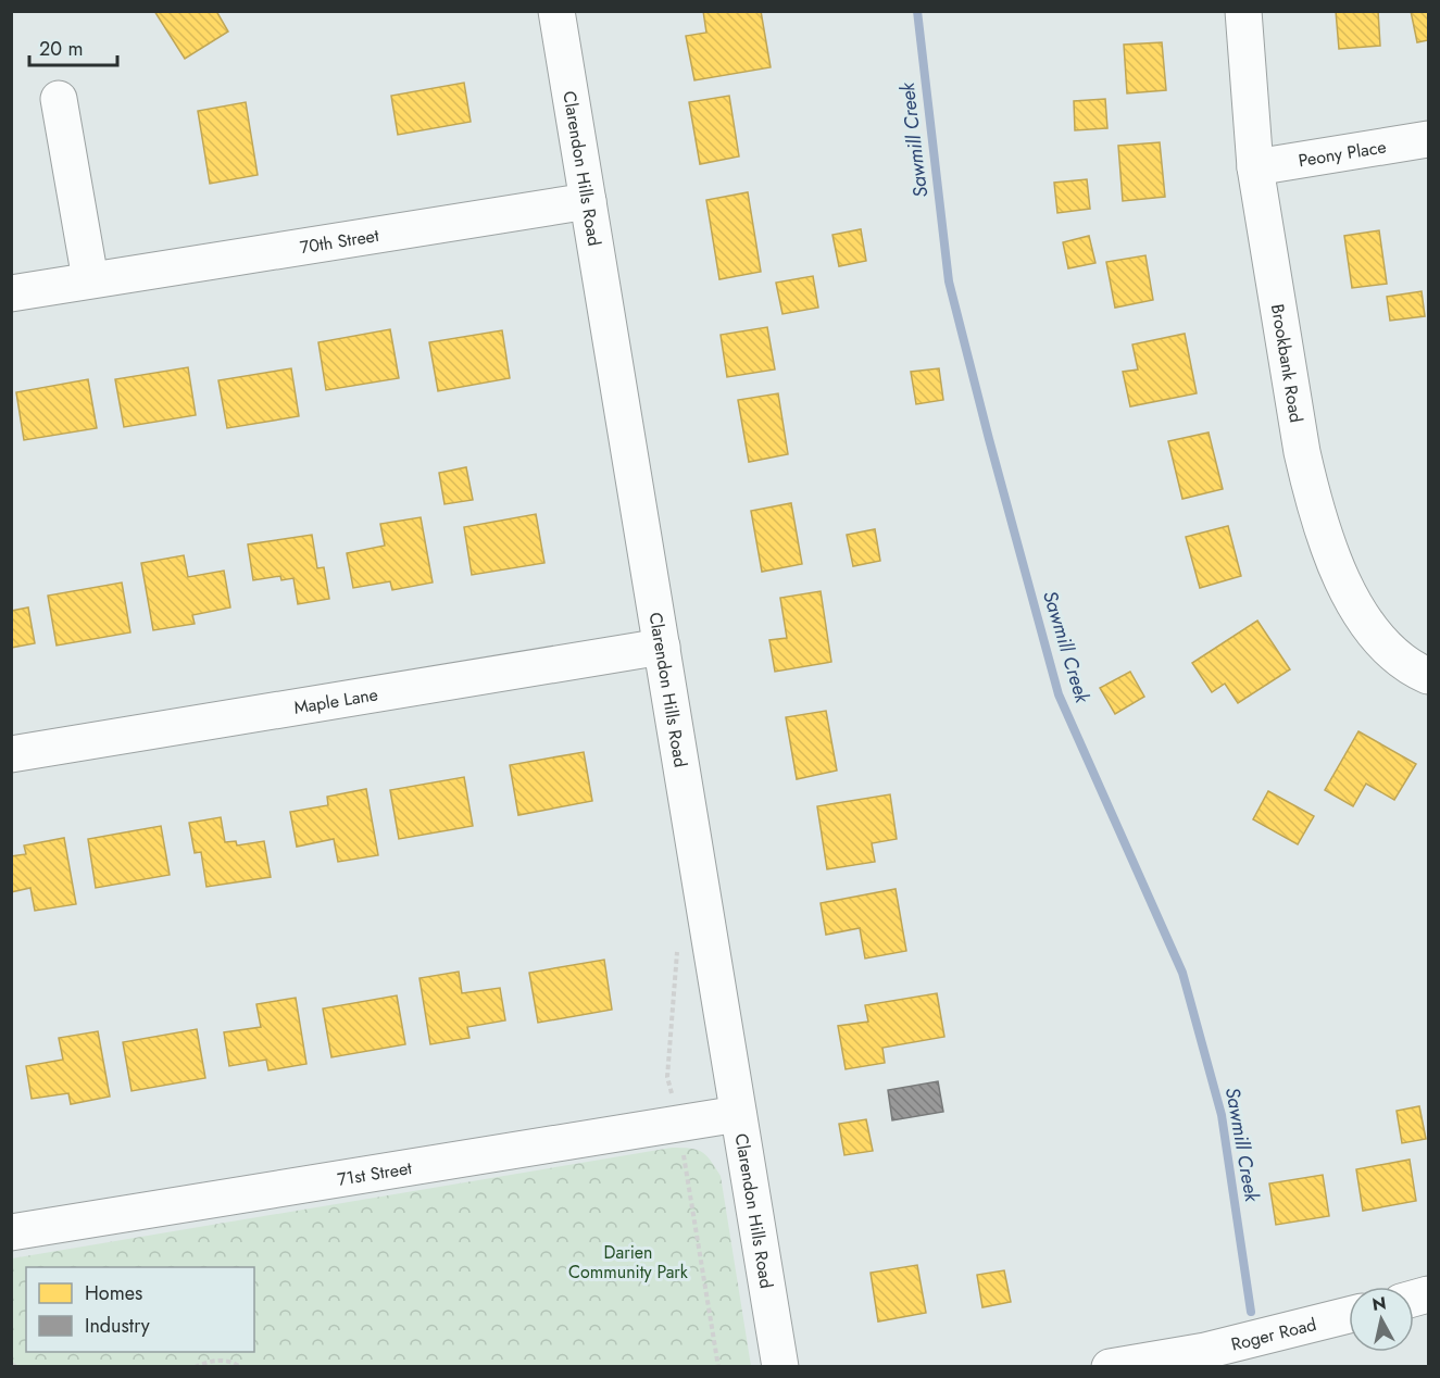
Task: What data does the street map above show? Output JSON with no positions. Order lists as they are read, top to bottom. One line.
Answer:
{"streets":{"street":["Peony Place","Clarendon Hills Road","70th Street","Brookbank Road","Maple Lane","71st Street","Roger Road"]},"crossings":[["Peony Place","Brookbank Road"],["Clarendon Hills Road","70th Street"],["Clarendon Hills Road","Maple Lane"],["Clarendon Hills Road","71st Street"]],"water":["Sawmill Creek"],"parks":["Darien Community Park"],"legend":["Homes","Industry"],"scale_bar":"20 m","north":"top"}
